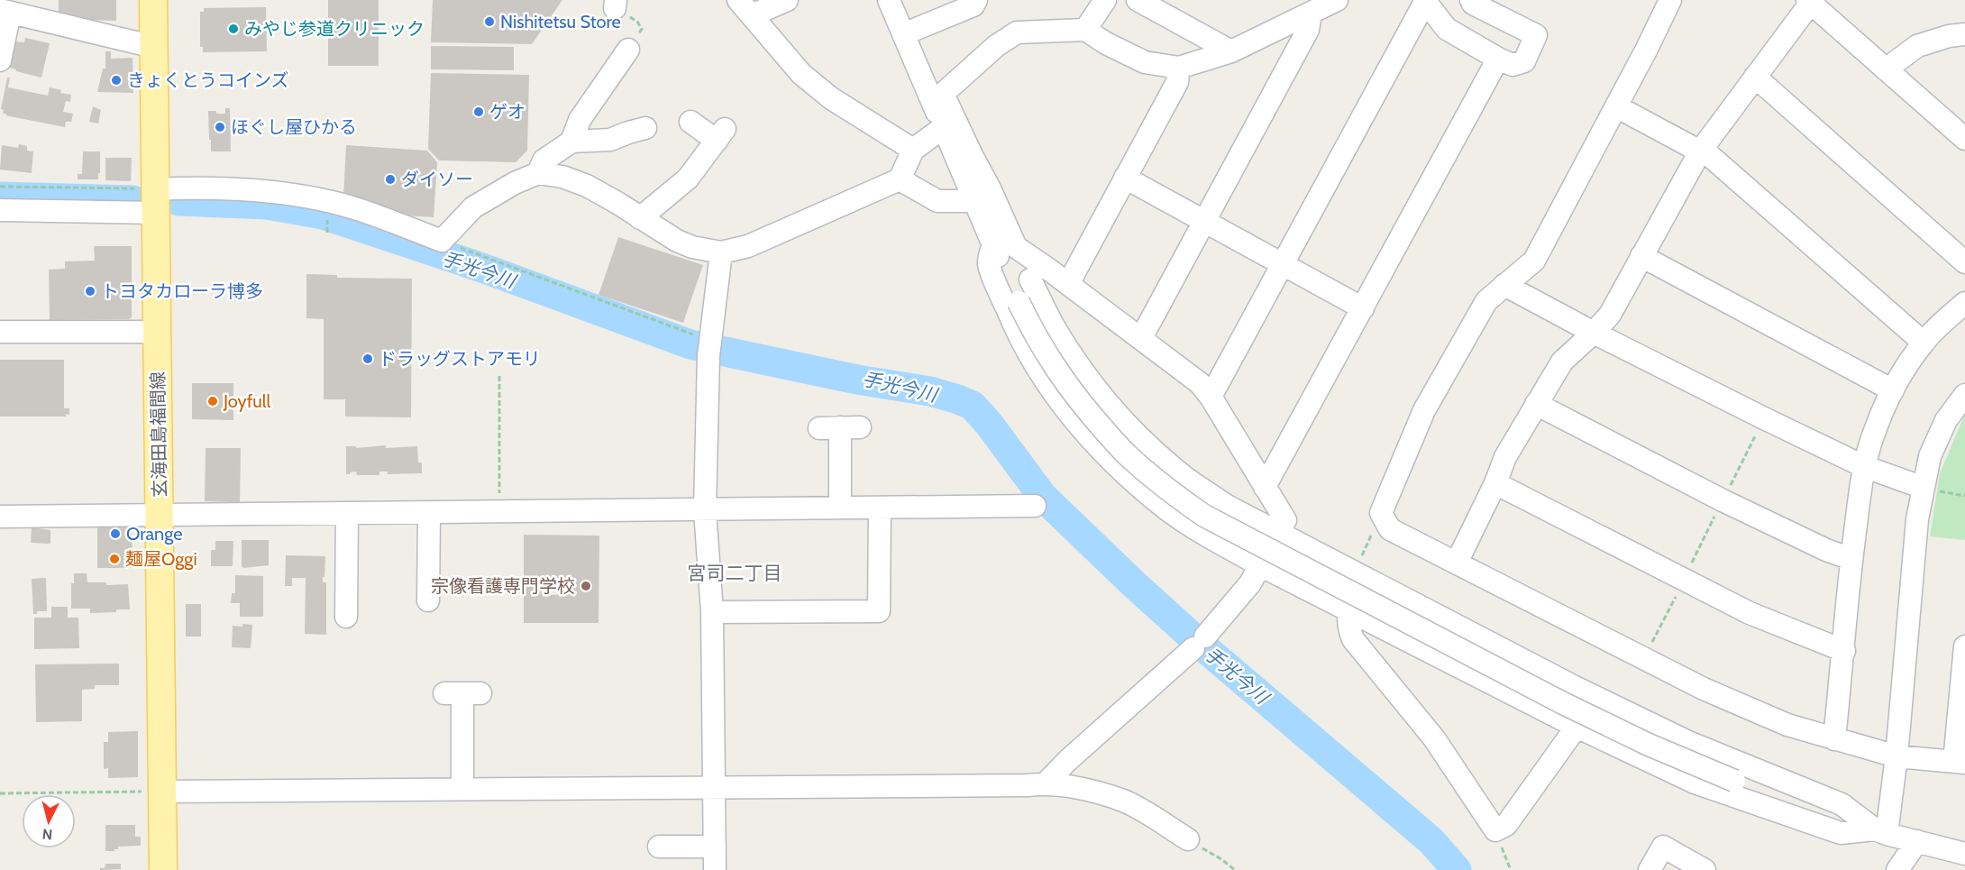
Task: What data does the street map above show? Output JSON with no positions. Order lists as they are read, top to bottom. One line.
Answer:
{"streets":{"main road":["玄海田島福間線"]},"districts":["宮司二丁目"],"water":["手光今川"],"places":["Nishitetsu Store","みやじ参道クリニック","きょくとうコインズ","ゲオ","ほぐし屋ひかる","ダイソー","トヨタカローラ博多","ドラッグストアモリ","Joyfull","Orange","麺屋Oggi","宗像看護専門学校"],"north":"bottom"}
